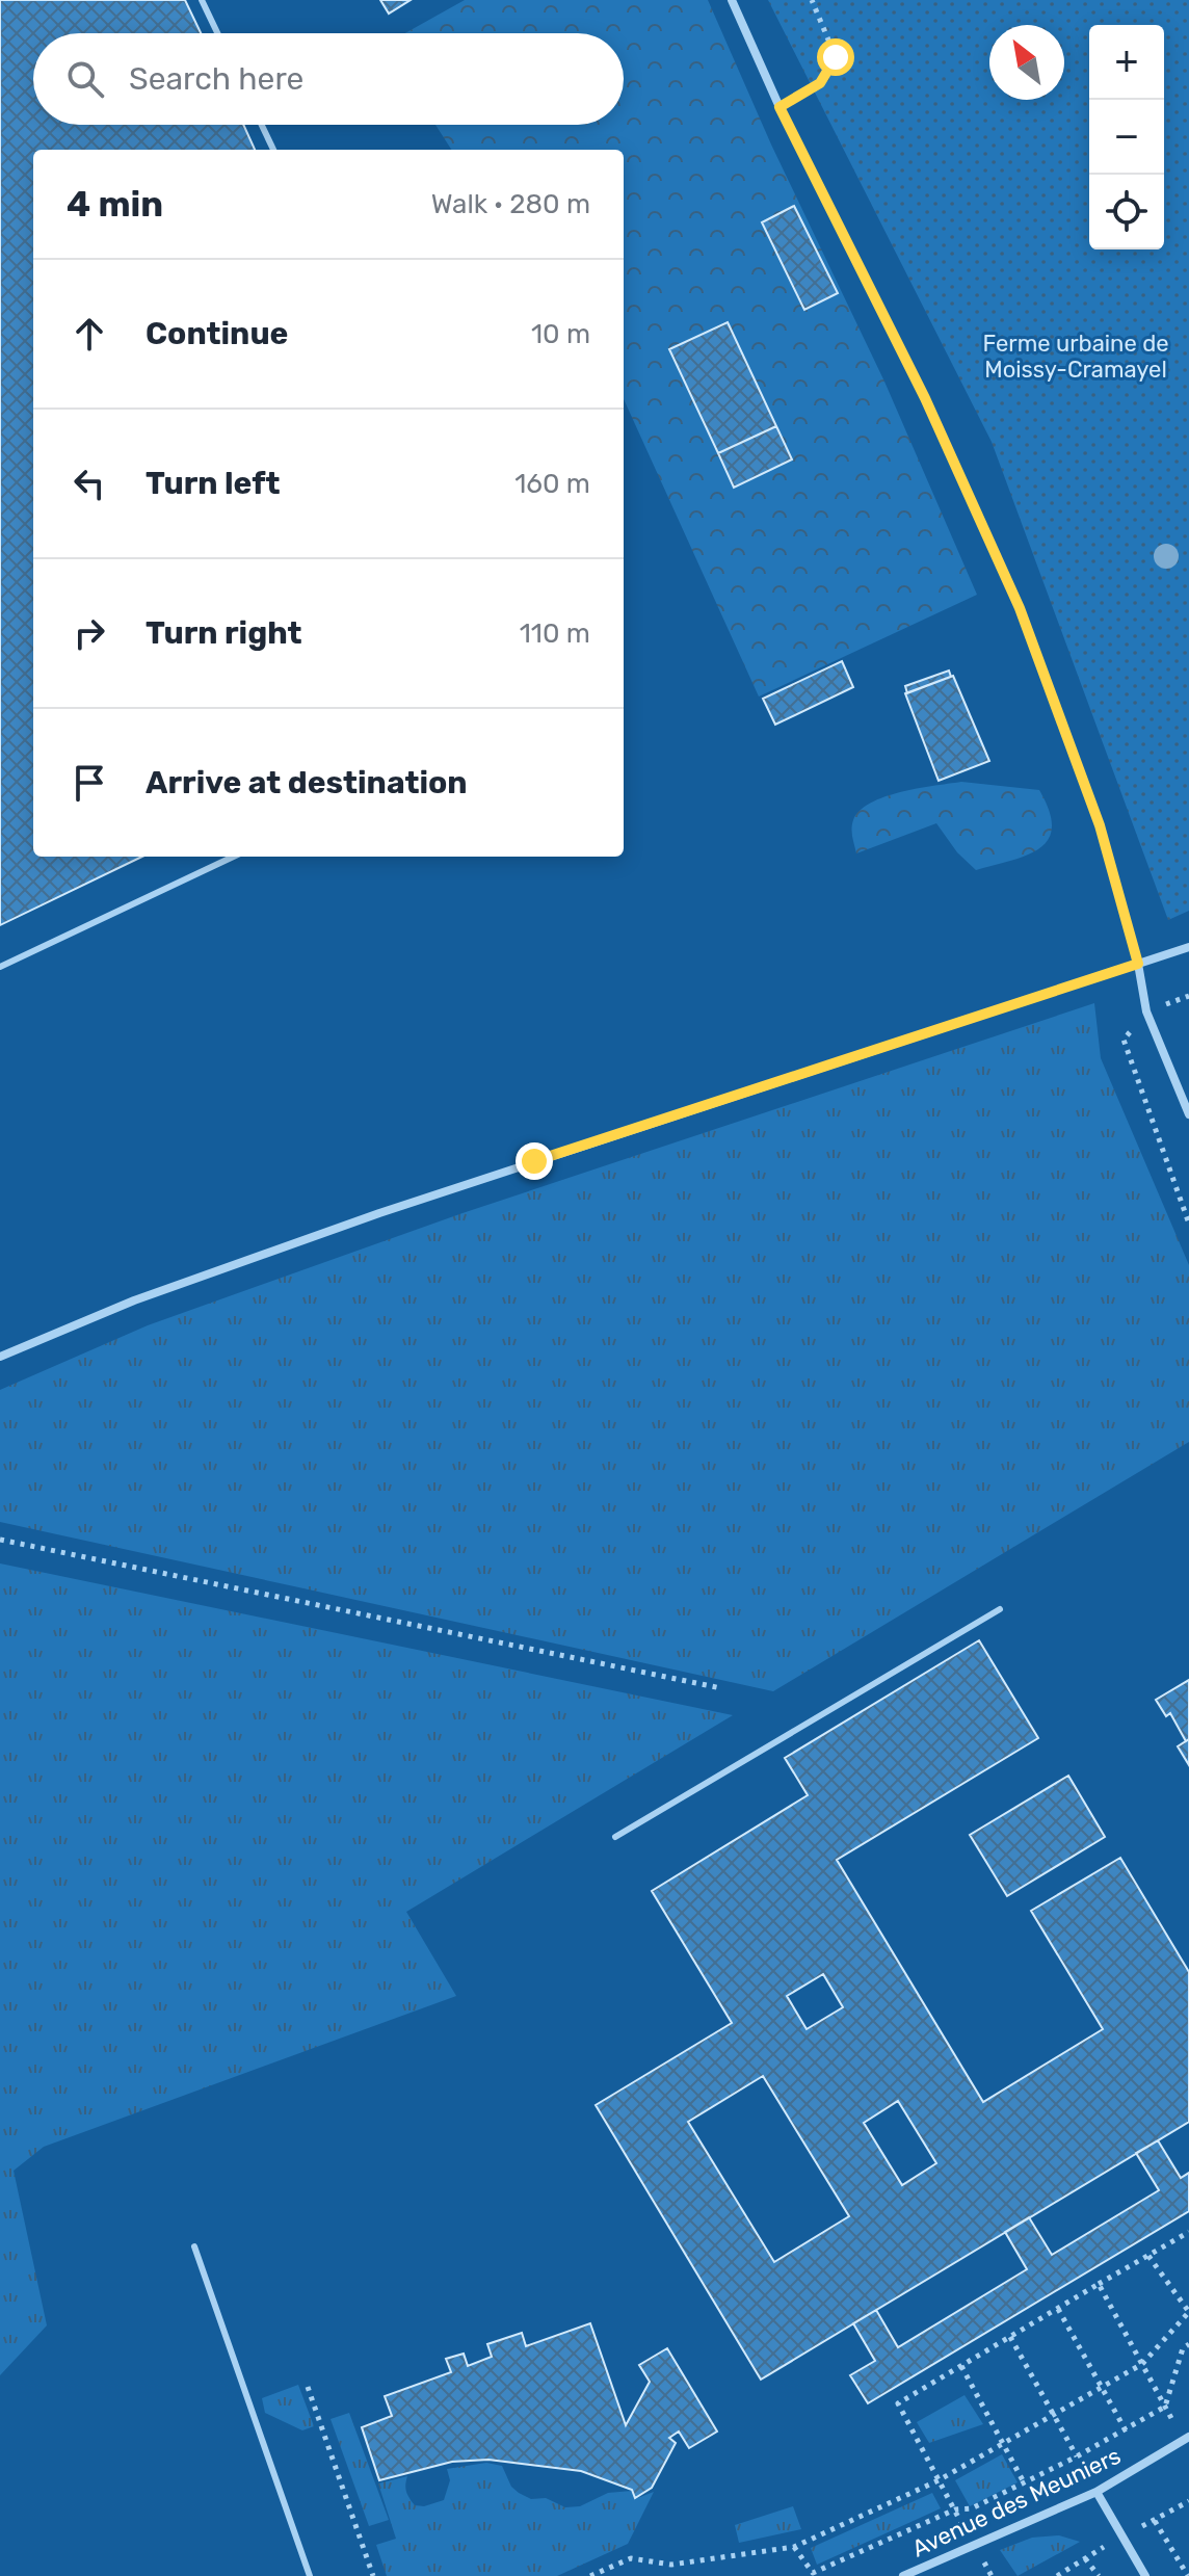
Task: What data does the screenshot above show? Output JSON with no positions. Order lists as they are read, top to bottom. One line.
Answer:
{"streets":{"street":["Avenue des Meuniers"]},"parks":["Ferme urbaine de Moissy-Cramayel"],"north":"top left","page":{"map_buttons":["+","−"],"search":"Search here","heading":["4 min","Walk · 280 m"],"list":[["Continue","10 m"],["Turn left","160 m"],["Turn right","110 m"],"Arrive at destination"]}}
